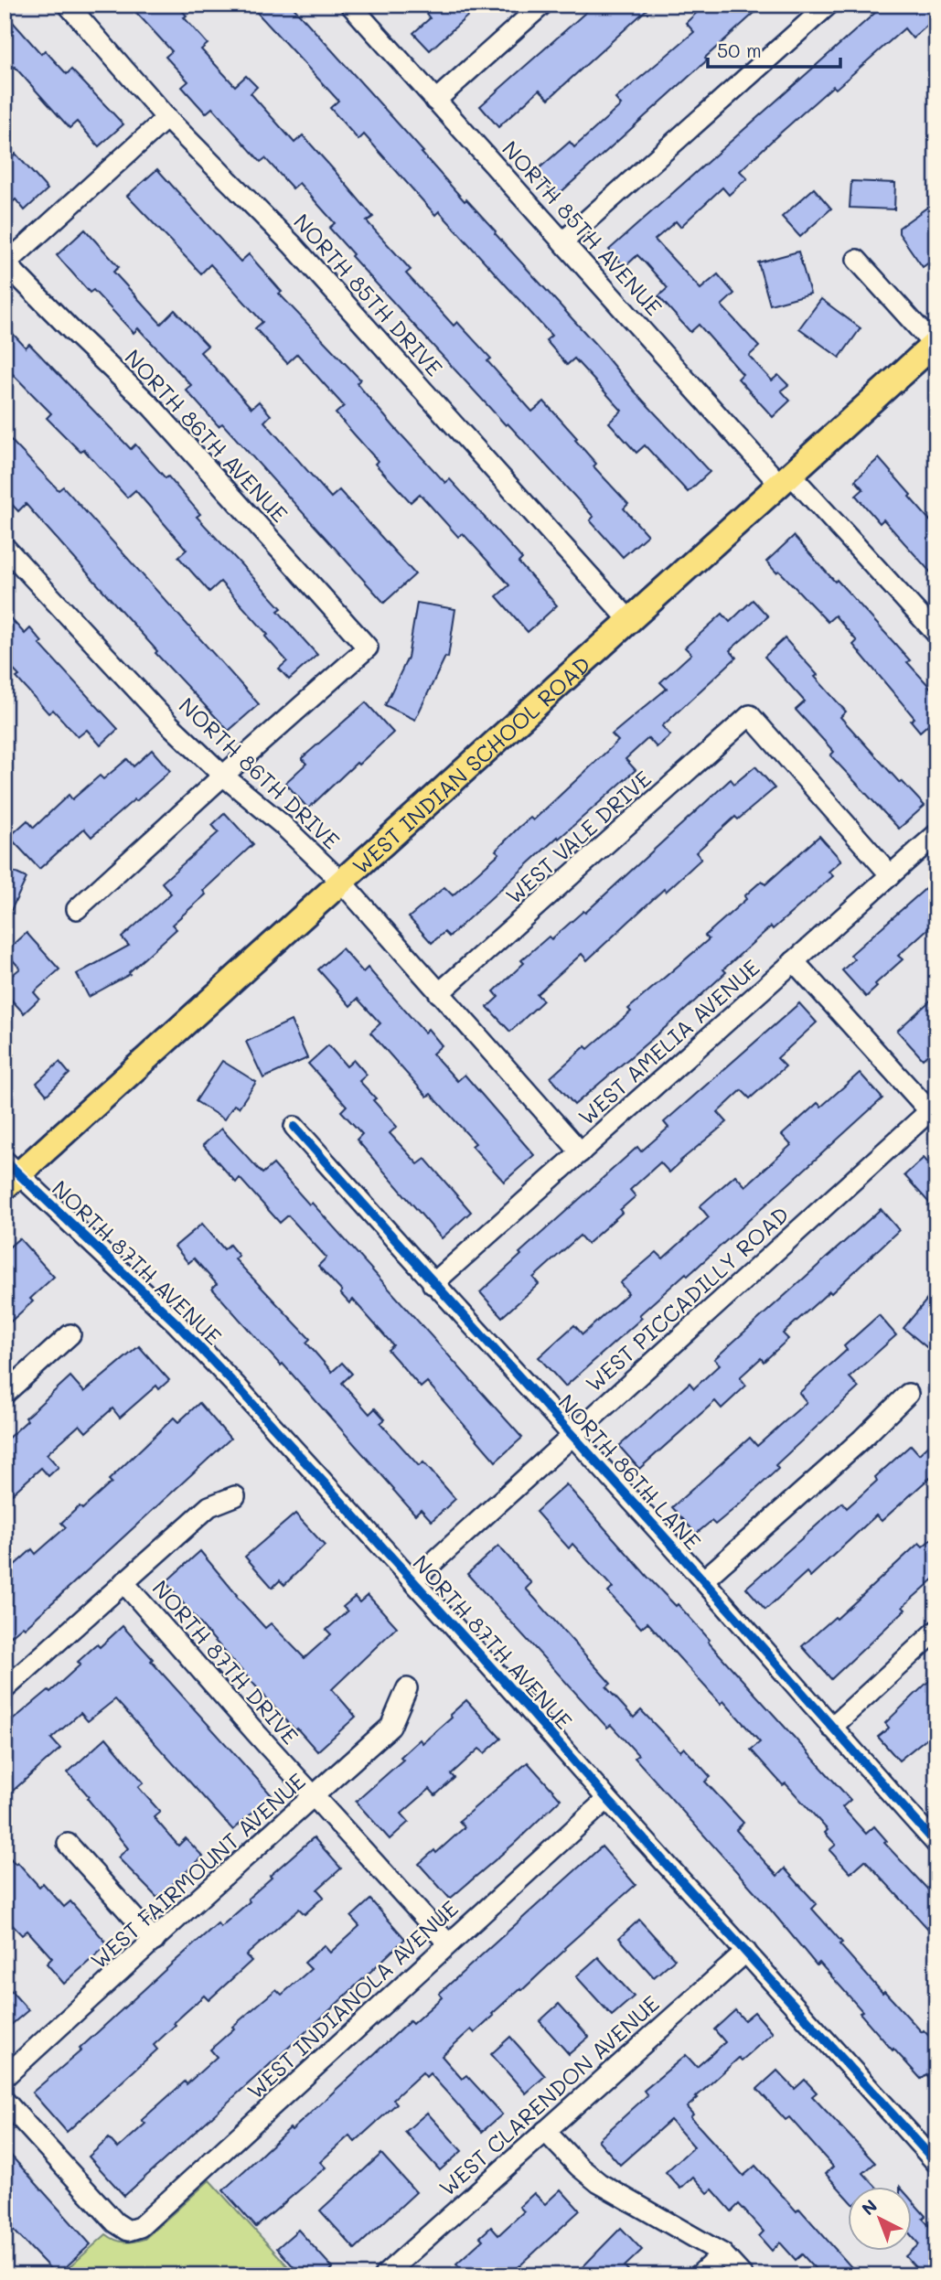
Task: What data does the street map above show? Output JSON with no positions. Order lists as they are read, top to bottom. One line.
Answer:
{"streets":{"main road":["WEST INDIAN SCHOOL ROAD"],"street":["NORTH 85TH AVENUE","NORTH 85TH DRIVE","NORTH 86TH AVENUE","NORTH 86TH DRIVE","WEST VALE DRIVE","WEST AMELIA AVENUE","NORTH 87TH AVENUE","WEST PICCADILLY ROAD","NORTH 86TH LANE","NORTH 87TH DRIVE","WEST FAIRMOUNT AVENUE","WEST INDIANOLA AVENUE","WEST CLARENDON AVENUE"]},"crossings":[["NORTH 85TH AVENUE","WEST INDIAN SCHOOL ROAD"],["NORTH 85TH DRIVE","WEST INDIAN SCHOOL ROAD"],["NORTH 86TH AVENUE","NORTH 86TH DRIVE"],["WEST INDIAN SCHOOL ROAD","NORTH 86TH DRIVE"],["WEST INDIAN SCHOOL ROAD","NORTH 87TH AVENUE"],["NORTH 86TH DRIVE","WEST VALE DRIVE"],["NORTH 86TH DRIVE","WEST AMELIA AVENUE"],["WEST VALE DRIVE","WEST AMELIA AVENUE"],["WEST AMELIA AVENUE","NORTH 86TH LANE"],["NORTH 87TH AVENUE","WEST PICCADILLY ROAD"],["NORTH 87TH AVENUE","WEST INDIANOLA AVENUE"],["NORTH 87TH AVENUE","WEST CLARENDON AVENUE"],["WEST PICCADILLY ROAD","NORTH 86TH LANE"],["NORTH 87TH DRIVE","WEST FAIRMOUNT AVENUE"],["NORTH 87TH DRIVE","WEST INDIANOLA AVENUE"]],"scale_bar":"50 m","north":"top left"}
